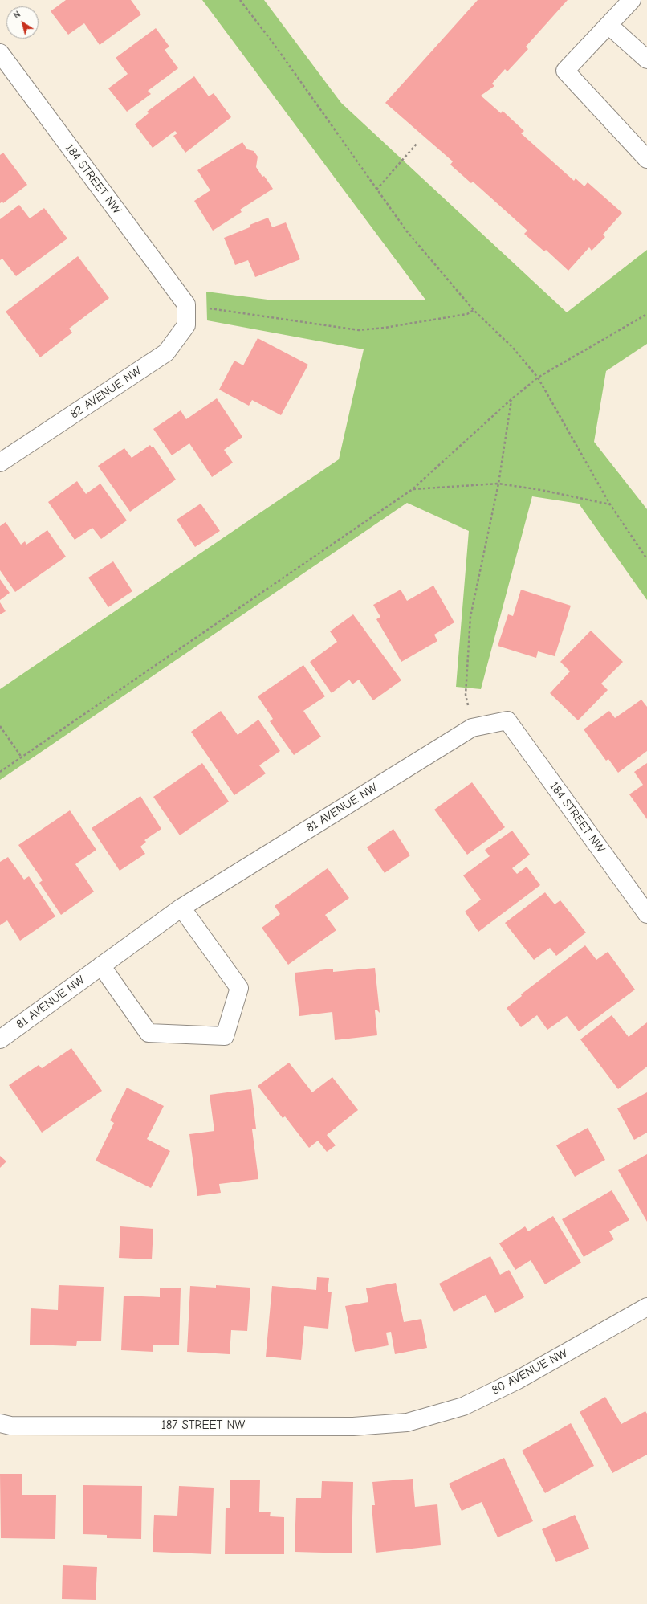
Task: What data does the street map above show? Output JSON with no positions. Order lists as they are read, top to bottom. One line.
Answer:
{"streets":{"street":["184 STREET NW","82 AVENUE NW","81 AVENUE NW","80 AVENUE NW","187 STREET NW"]},"crossings":[["184 STREET NW","82 AVENUE NW"],["184 STREET NW","81 AVENUE NW"],["80 AVENUE NW","187 STREET NW"]],"north":"top left"}
